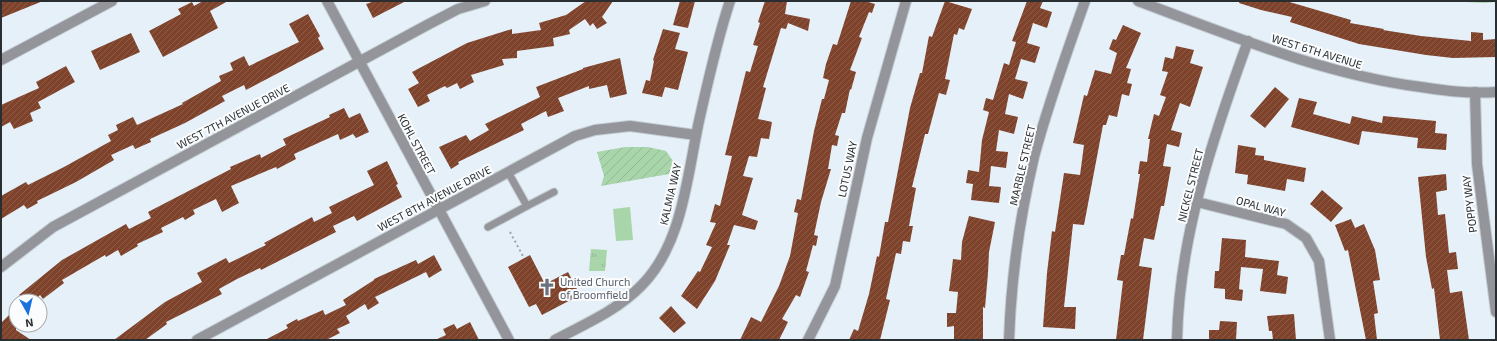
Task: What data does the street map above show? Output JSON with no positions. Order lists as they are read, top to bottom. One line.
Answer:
{"streets":{"street":["WEST 6TH AVENUE","WEST 7TH AVENUE DRIVE","KOHL STREET","MARBLE STREET","LOTUS WAY","NICKEL STREET","KALMIA WAY","WEST 8TH AVENUE DRIVE","POPPY WAY","OPAL WAY"]},"crossings":[["WEST 6TH AVENUE","NICKEL STREET"],["WEST 6TH AVENUE","POPPY WAY"],["WEST 7TH AVENUE DRIVE","KOHL STREET"],["KOHL STREET","WEST 8TH AVENUE DRIVE"],["NICKEL STREET","OPAL WAY"],["KALMIA WAY","WEST 8TH AVENUE DRIVE"]],"places":{"church":["United Church of Broomfield"]},"north":"bottom"}
